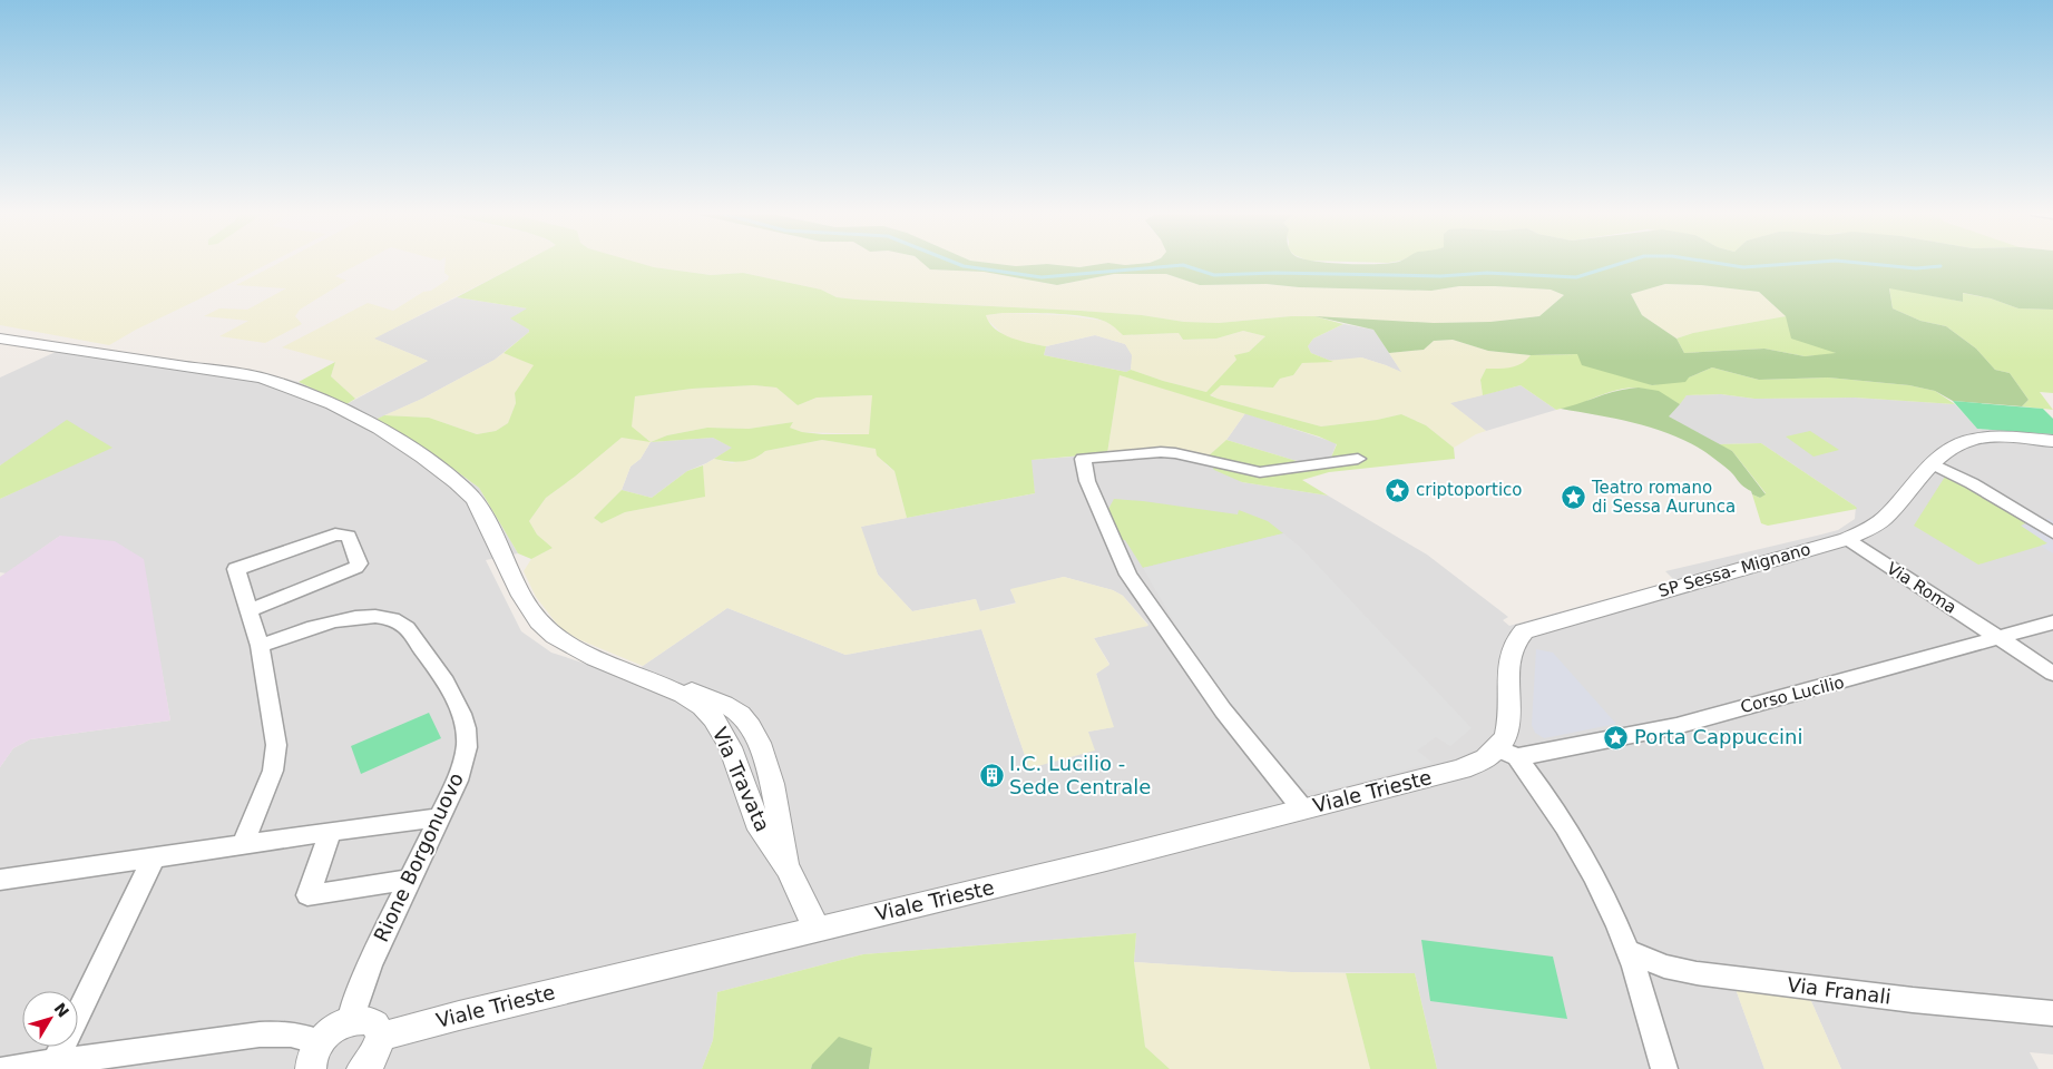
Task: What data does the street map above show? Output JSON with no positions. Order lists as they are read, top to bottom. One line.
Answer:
{"streets":{"street":["SP Sessa- Mignano","Via Roma","Corso Lucilio","Via Travata","Viale Trieste","Rione Borgonuovo","Via Franali"]},"crossings":[["SP Sessa- Mignano","Via Roma"],["SP Sessa- Mignano","Corso Lucilio"],["SP Sessa- Mignano","Viale Trieste"],["Via Roma","Corso Lucilio"],["Corso Lucilio","Viale Trieste"],["Via Travata","Viale Trieste"]],"places":{"place":["criptoportico","Teatro romano di Sessa Aurunca","Porta Cappuccini"],"building":["I.C. Lucilio - Sede Centrale"]},"north":"top right"}
